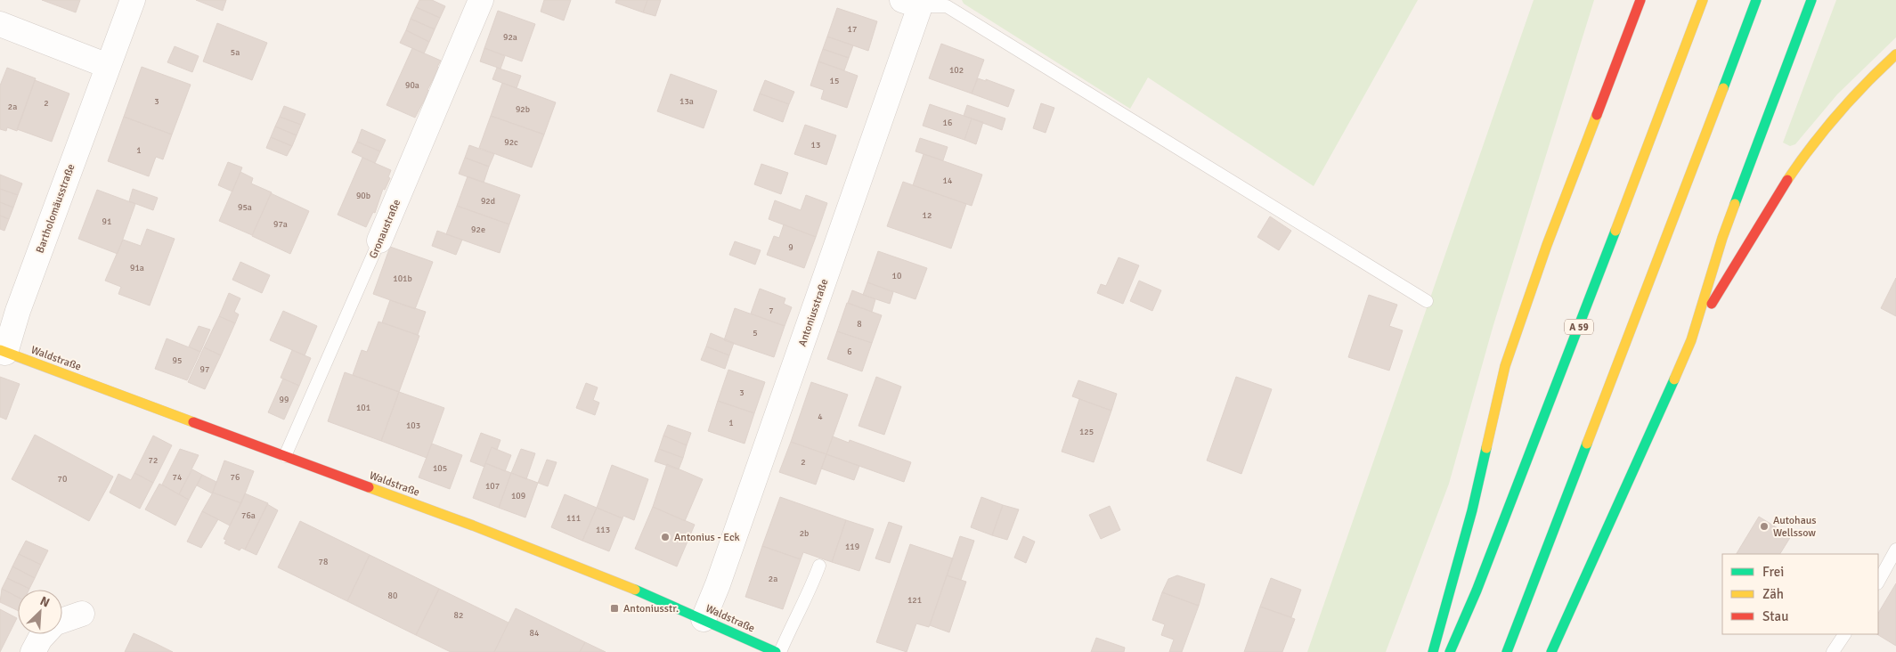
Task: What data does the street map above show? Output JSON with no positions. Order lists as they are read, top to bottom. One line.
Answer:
{"streets":{"main road":["A 59","Waldstraße"],"street":["Bartholomäusstraße","Gronaustraße","Antoniusstraße"]},"crossings":[["Bartholomäusstraße","Waldstraße"],["Gronaustraße","Waldstraße"],["Antoniusstraße","Waldstraße"]],"places":{"other":["Autohaus Wellssow","Antonius - Eck"],"transit":["Antoniusstr."]},"house_numbers":["17","92a","5a","102","15","90a","3","13a","2","2a","92b","16","92c","13","1","14","90b","92d","95a","12","91","97a","92e","9","91a","10","101b","7","8","5","6","95","97","3","99","101","4","1","103","125","72","2","105","74","76","70","107","109","76a","111","113","2b","119","78","2a","80","121","82","84"],"legend":["Frei","Zäh","Stau"],"north":"top right"}
